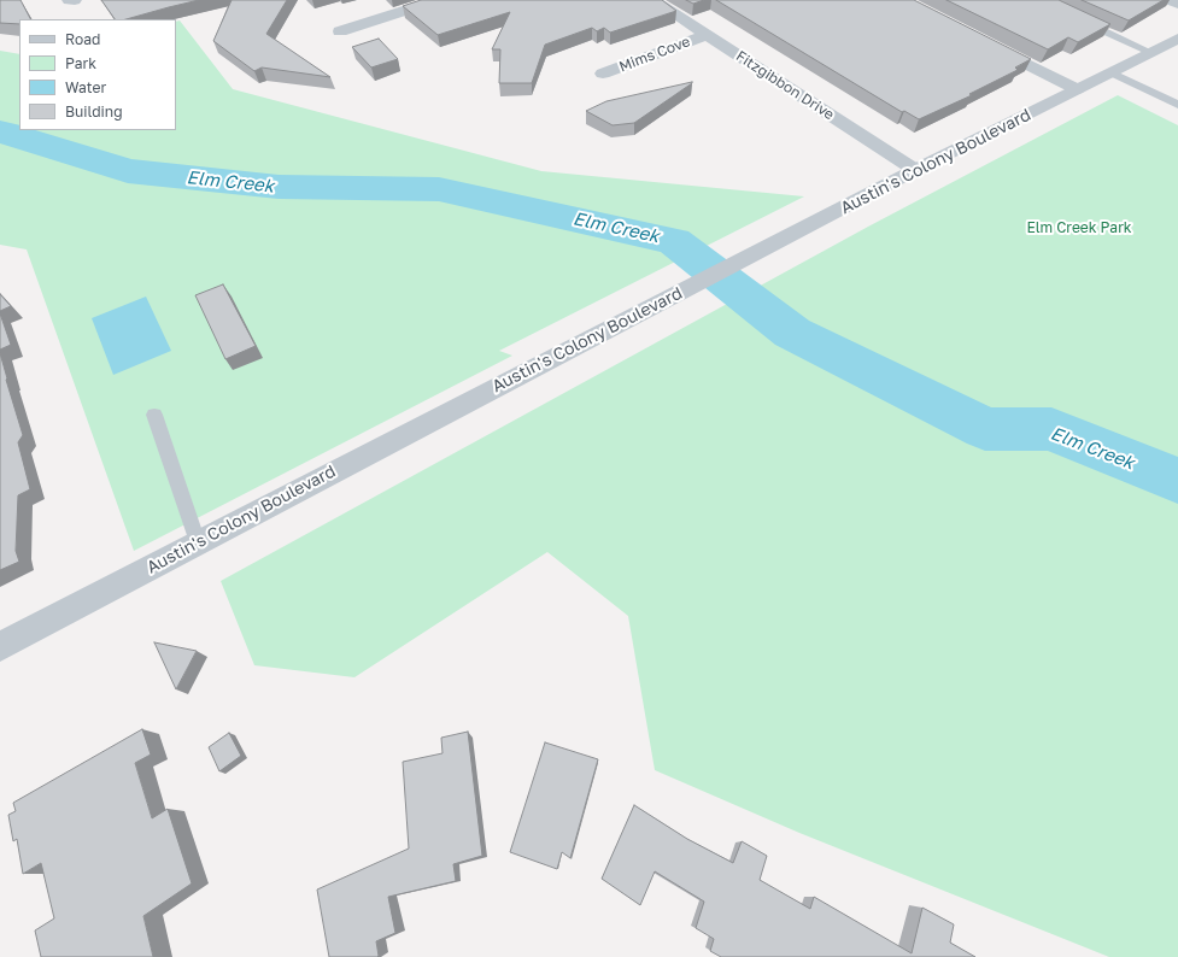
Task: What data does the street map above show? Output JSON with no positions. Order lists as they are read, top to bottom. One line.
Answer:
{"streets":{"street":["Mims Cove","Fitzgibbon Drive","Austin's Colony Boulevard"]},"crossings":[["Mims Cove","Fitzgibbon Drive"],["Fitzgibbon Drive","Austin's Colony Boulevard"]],"water":["Elm Creek"],"parks":["Elm Creek Park"],"legend":["Road","Park","Water","Building"]}
